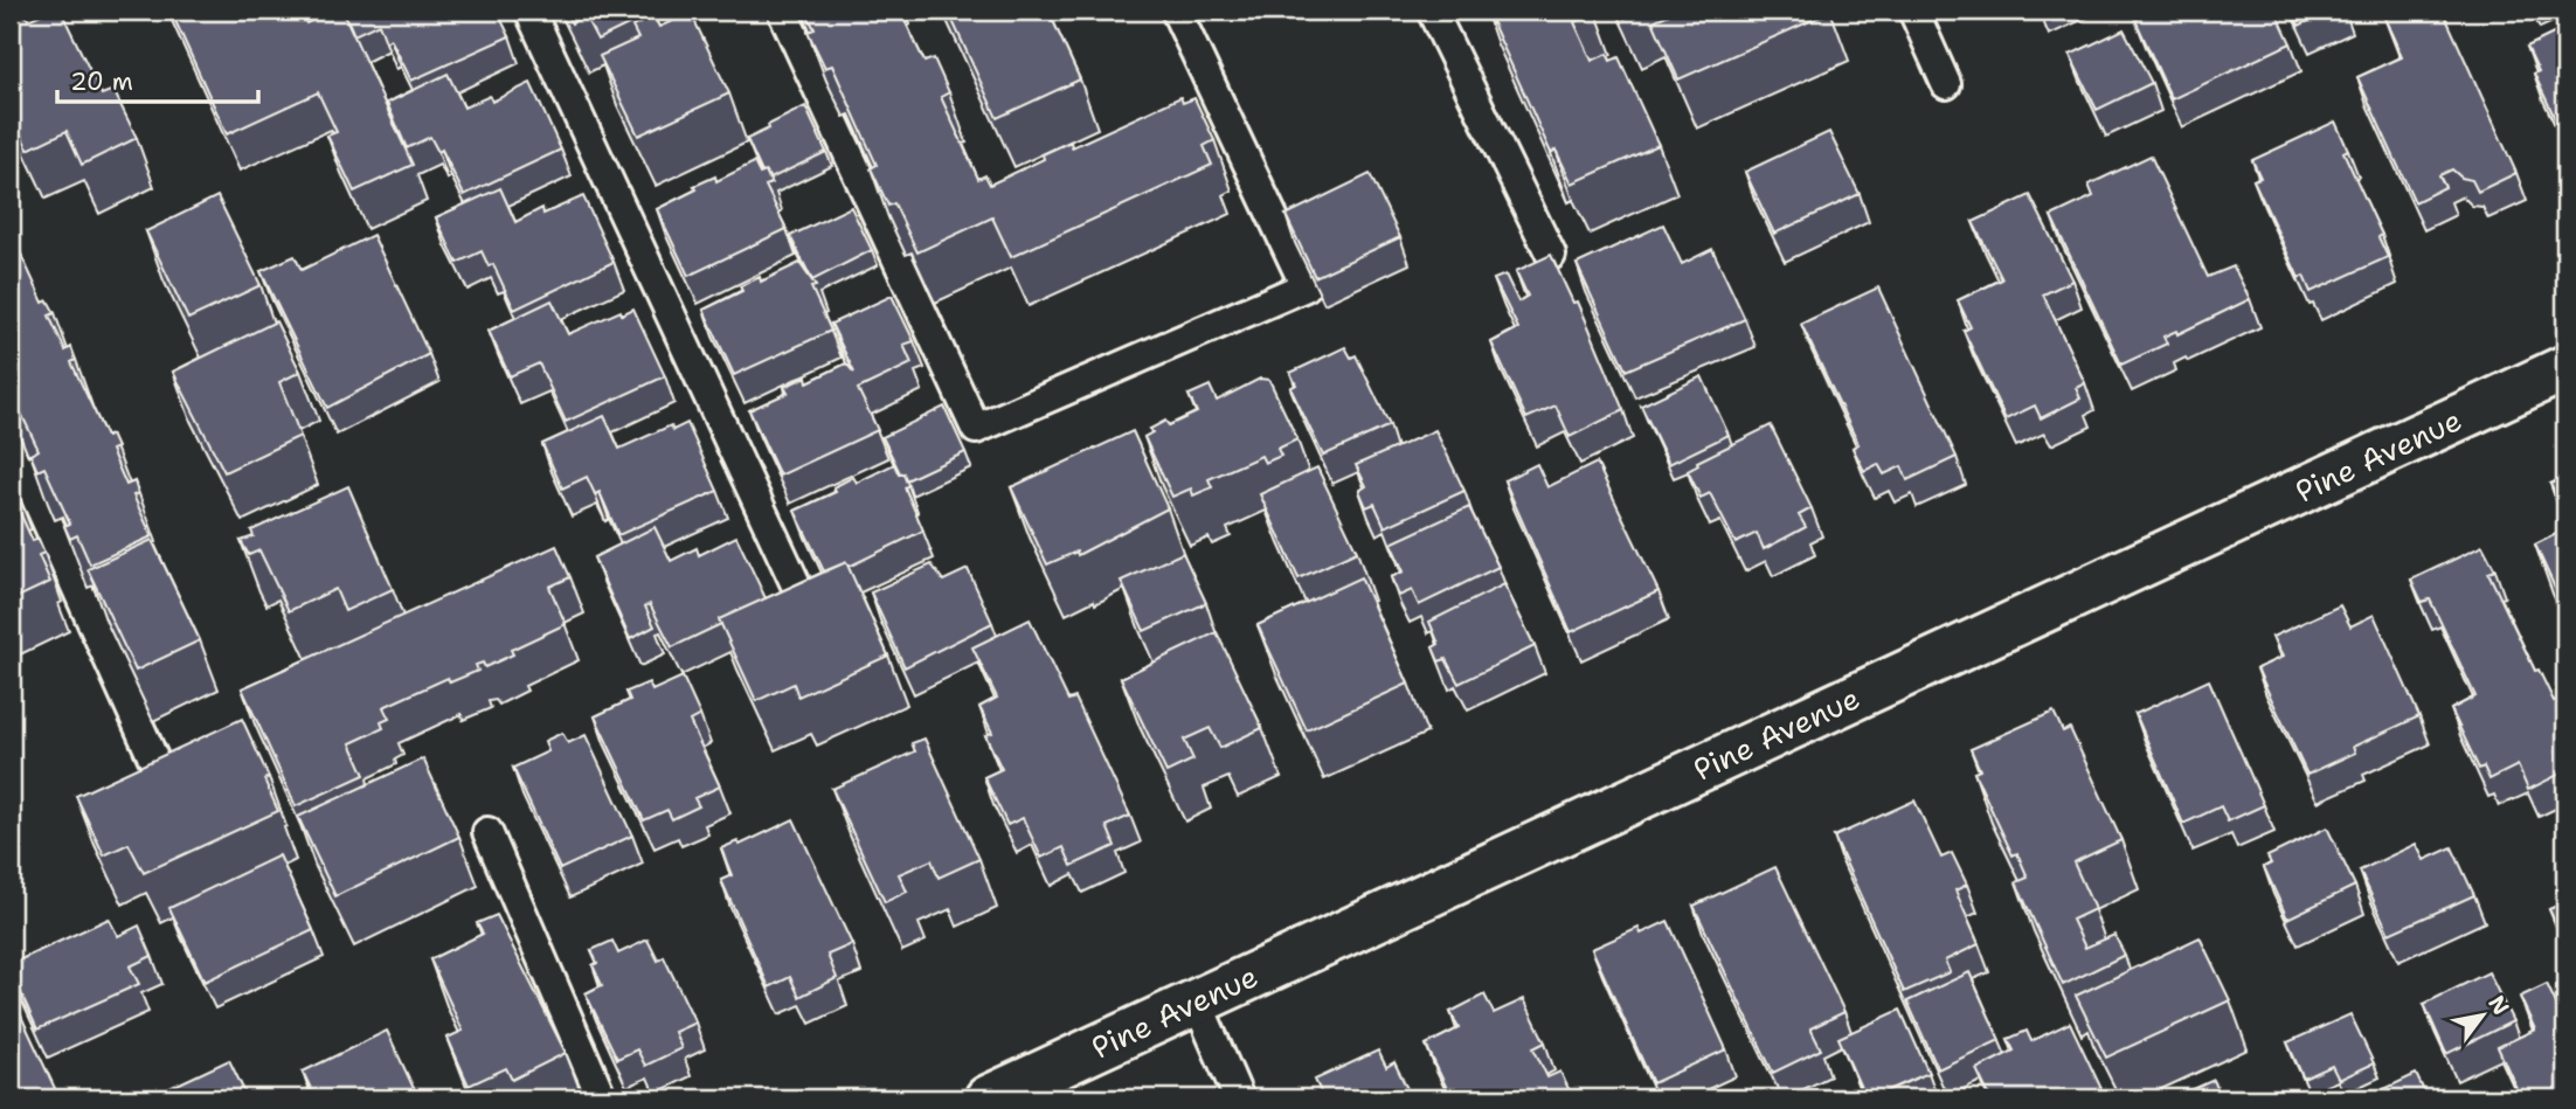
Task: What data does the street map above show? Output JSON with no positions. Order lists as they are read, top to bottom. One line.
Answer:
{"streets":{"street":["Pine Avenue"]},"scale_bar":"20 m","north":"top right"}
